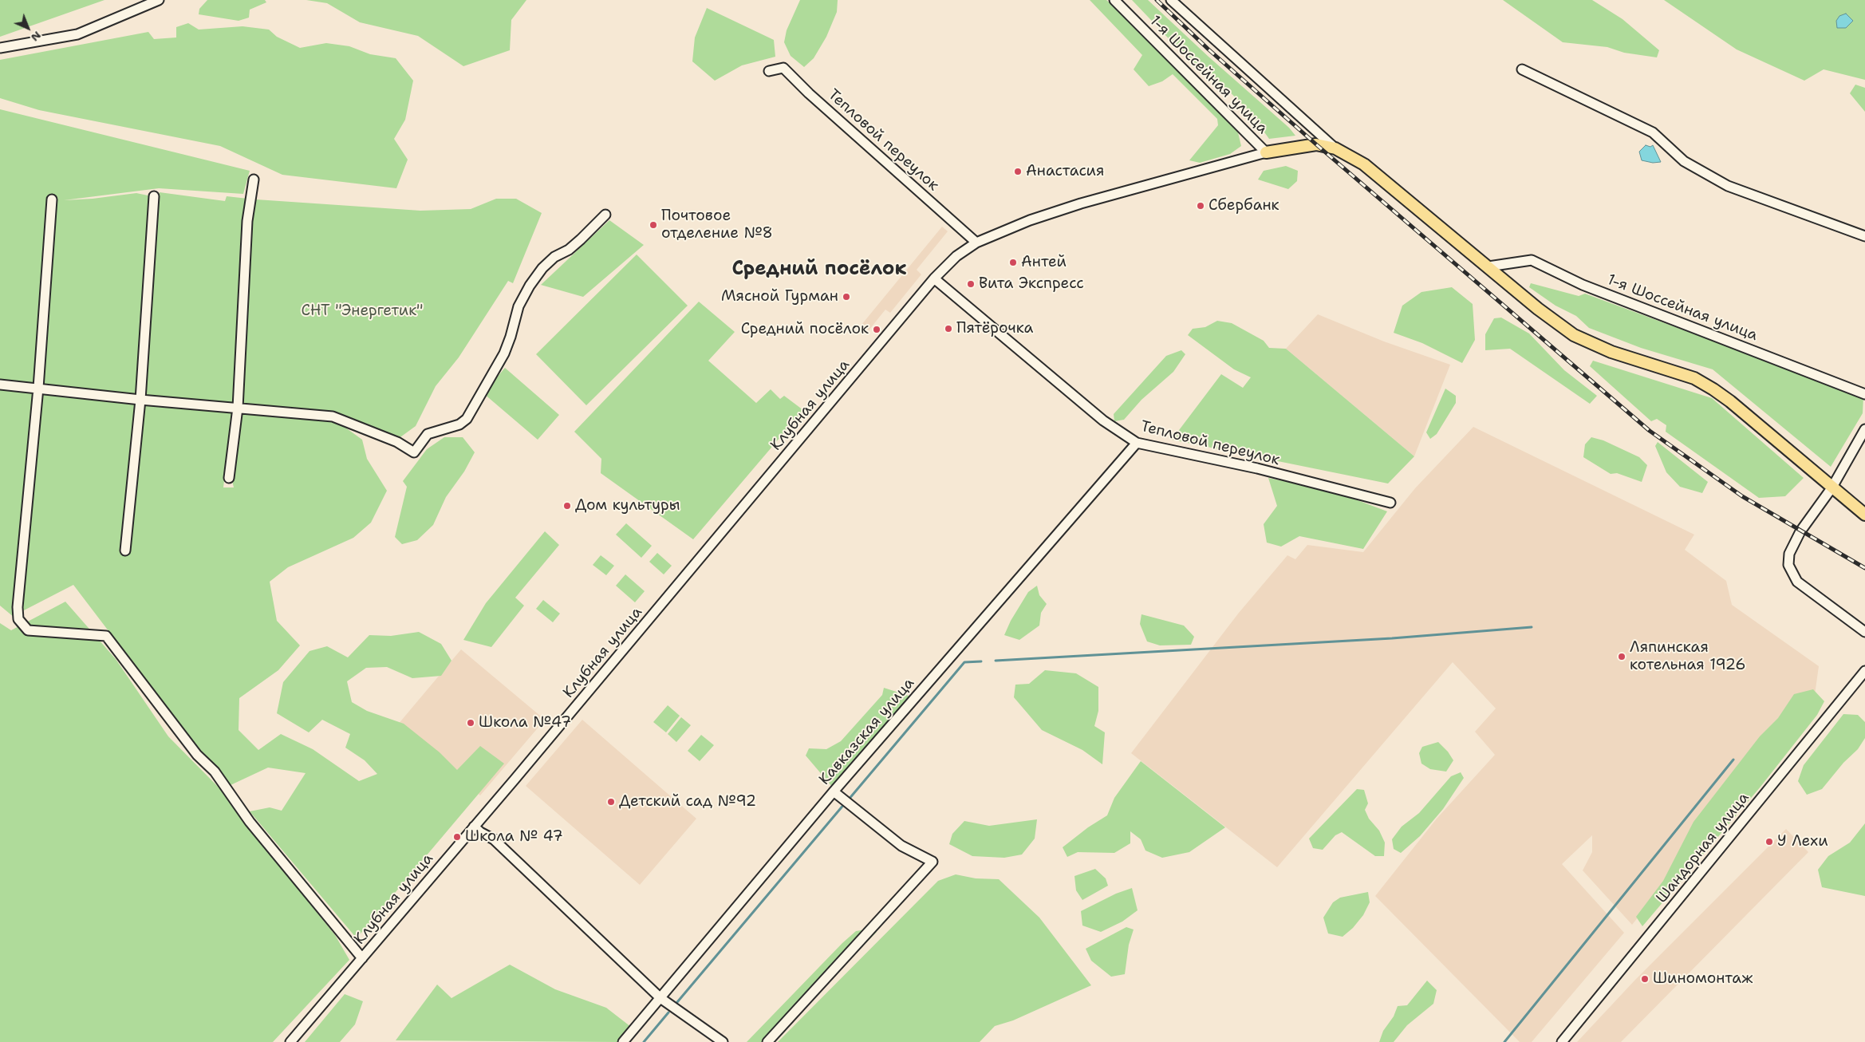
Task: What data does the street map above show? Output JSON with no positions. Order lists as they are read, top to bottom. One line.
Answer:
{"streets":{"street":["1-я Шоссейная улица","Тепловой переулок","Клубная улица","Кавказская улица","Шандорная улица"]},"crossings":[["1-я Шоссейная улица","Клубная улица"],["Тепловой переулок","Клубная улица"],["Тепловой переулок","Кавказская улица"]],"districts":["Средний посёлок"],"parks":["СНТ \"Энергетик\""],"places":["Анастасия","Сбербанк","Почтовое отделение №8","Антей","Вита Экспресс","Мясной Гурман","Пятёрочка","Средний посёлок","Дом культуры","Ляпинская котельная 1926","Школа №47","Детский сад №92","Школа № 47","У Лехи","Шиномонтаж"],"north":"bottom right"}
